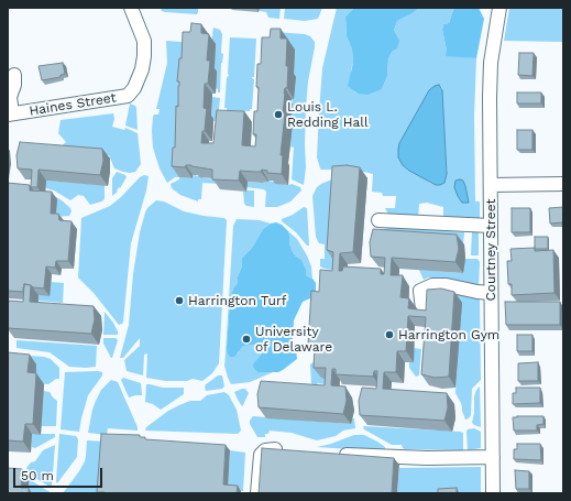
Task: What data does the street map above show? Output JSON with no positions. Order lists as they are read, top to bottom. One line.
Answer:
{"streets":{"street":["Haines Street","Courtney Street"]},"places":["Louis L. Redding Hall","Harrington Turf","Harrington Gym","University of Delaware"],"scale_bar":"50 m"}
